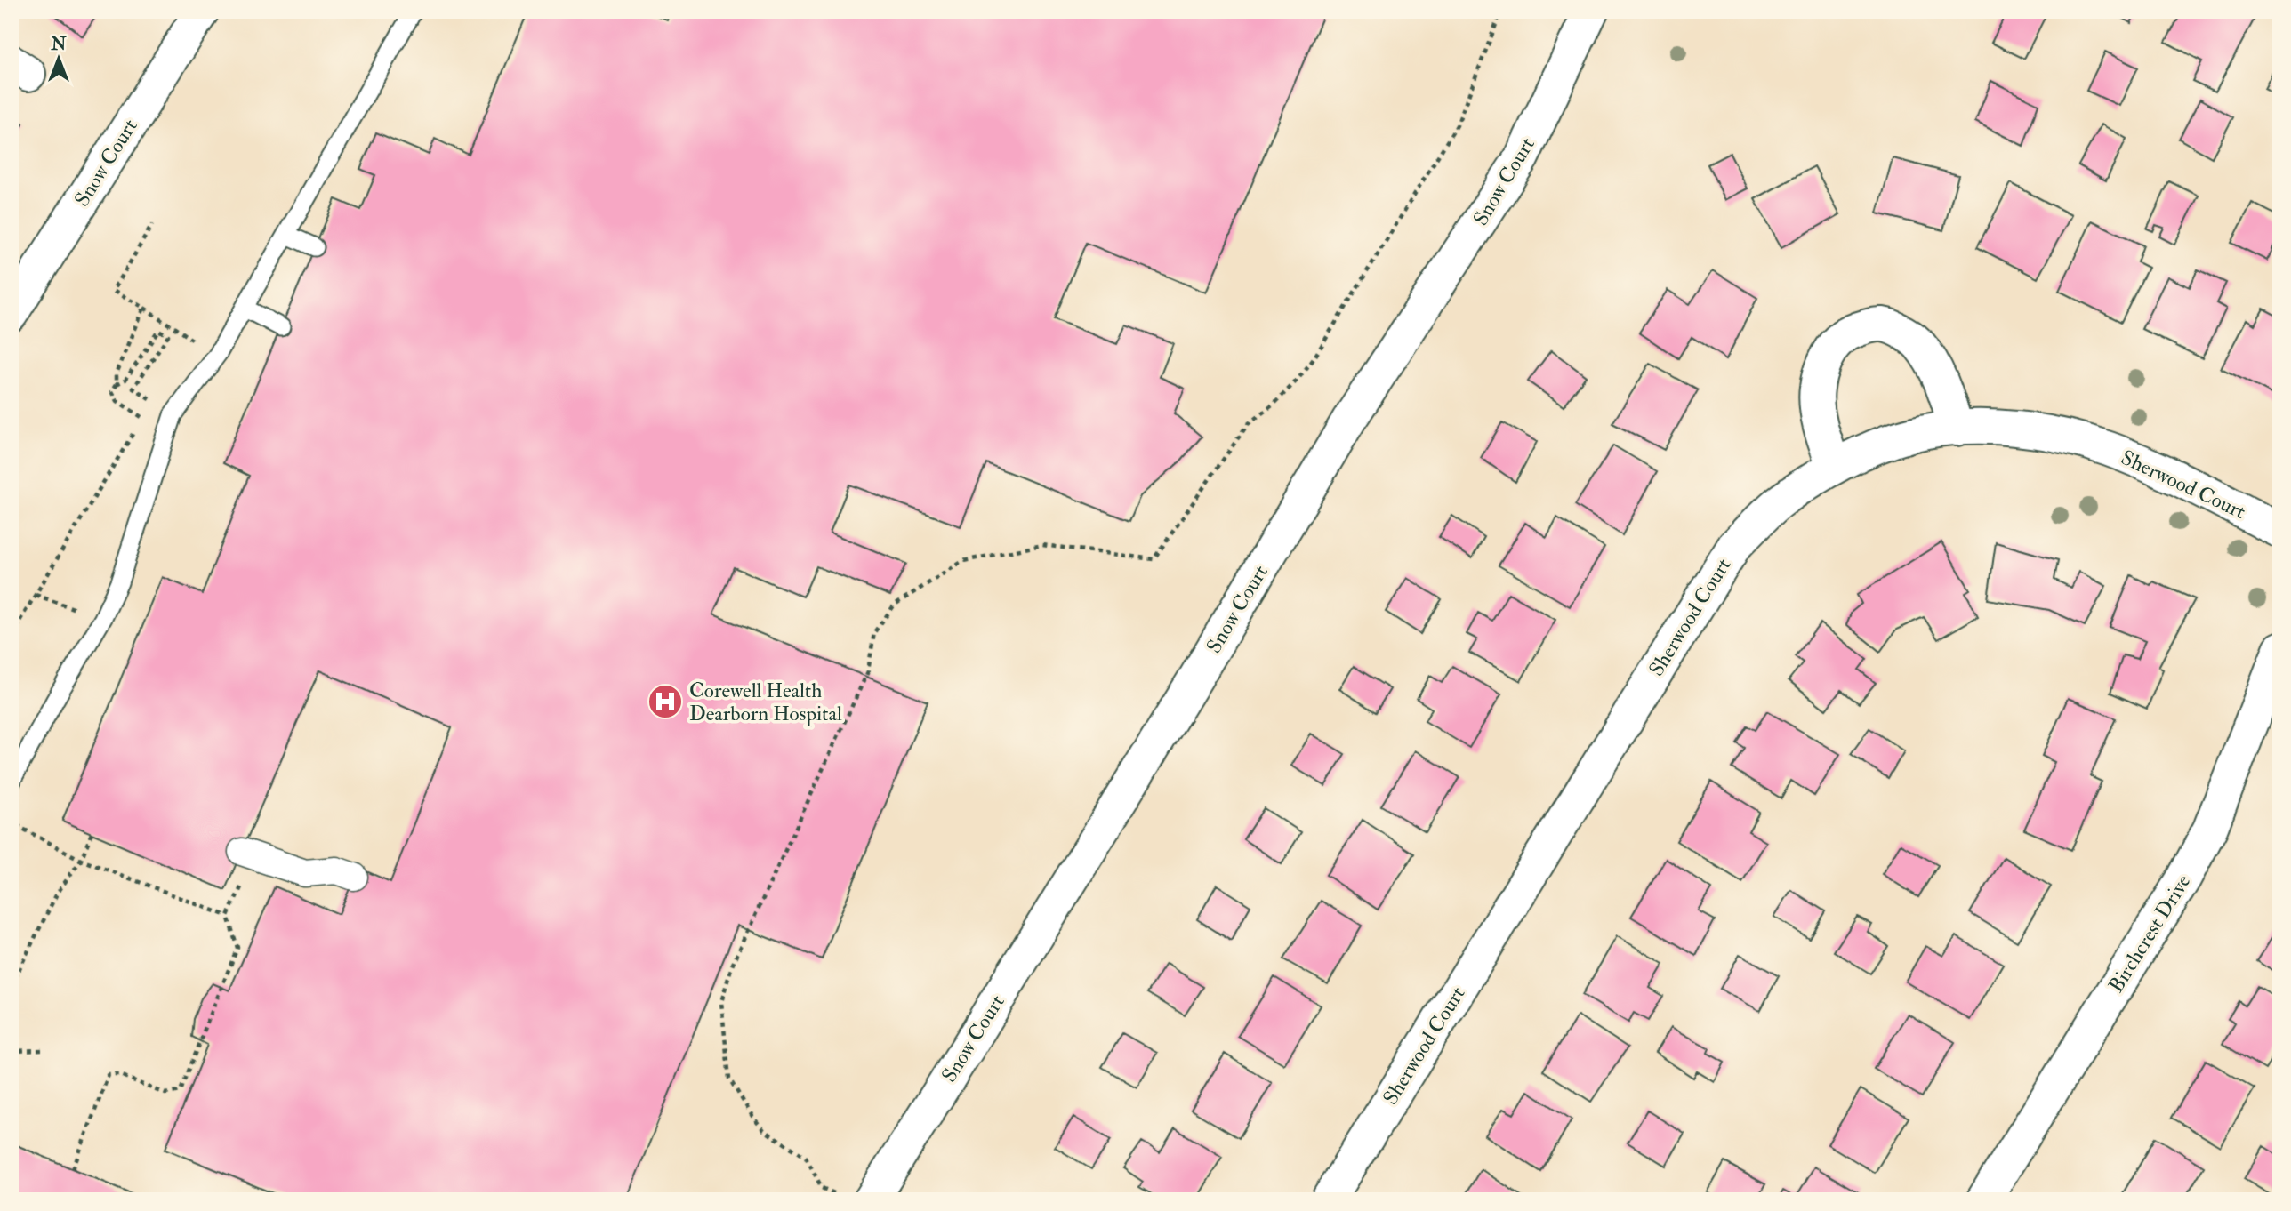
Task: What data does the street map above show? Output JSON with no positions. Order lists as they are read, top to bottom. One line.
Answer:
{"streets":{"street":["Snow Court","Sherwood Court","Birchcrest Drive"]},"places":{"hospital":["Corewell Health Dearborn Hospital"]},"north":"top"}
